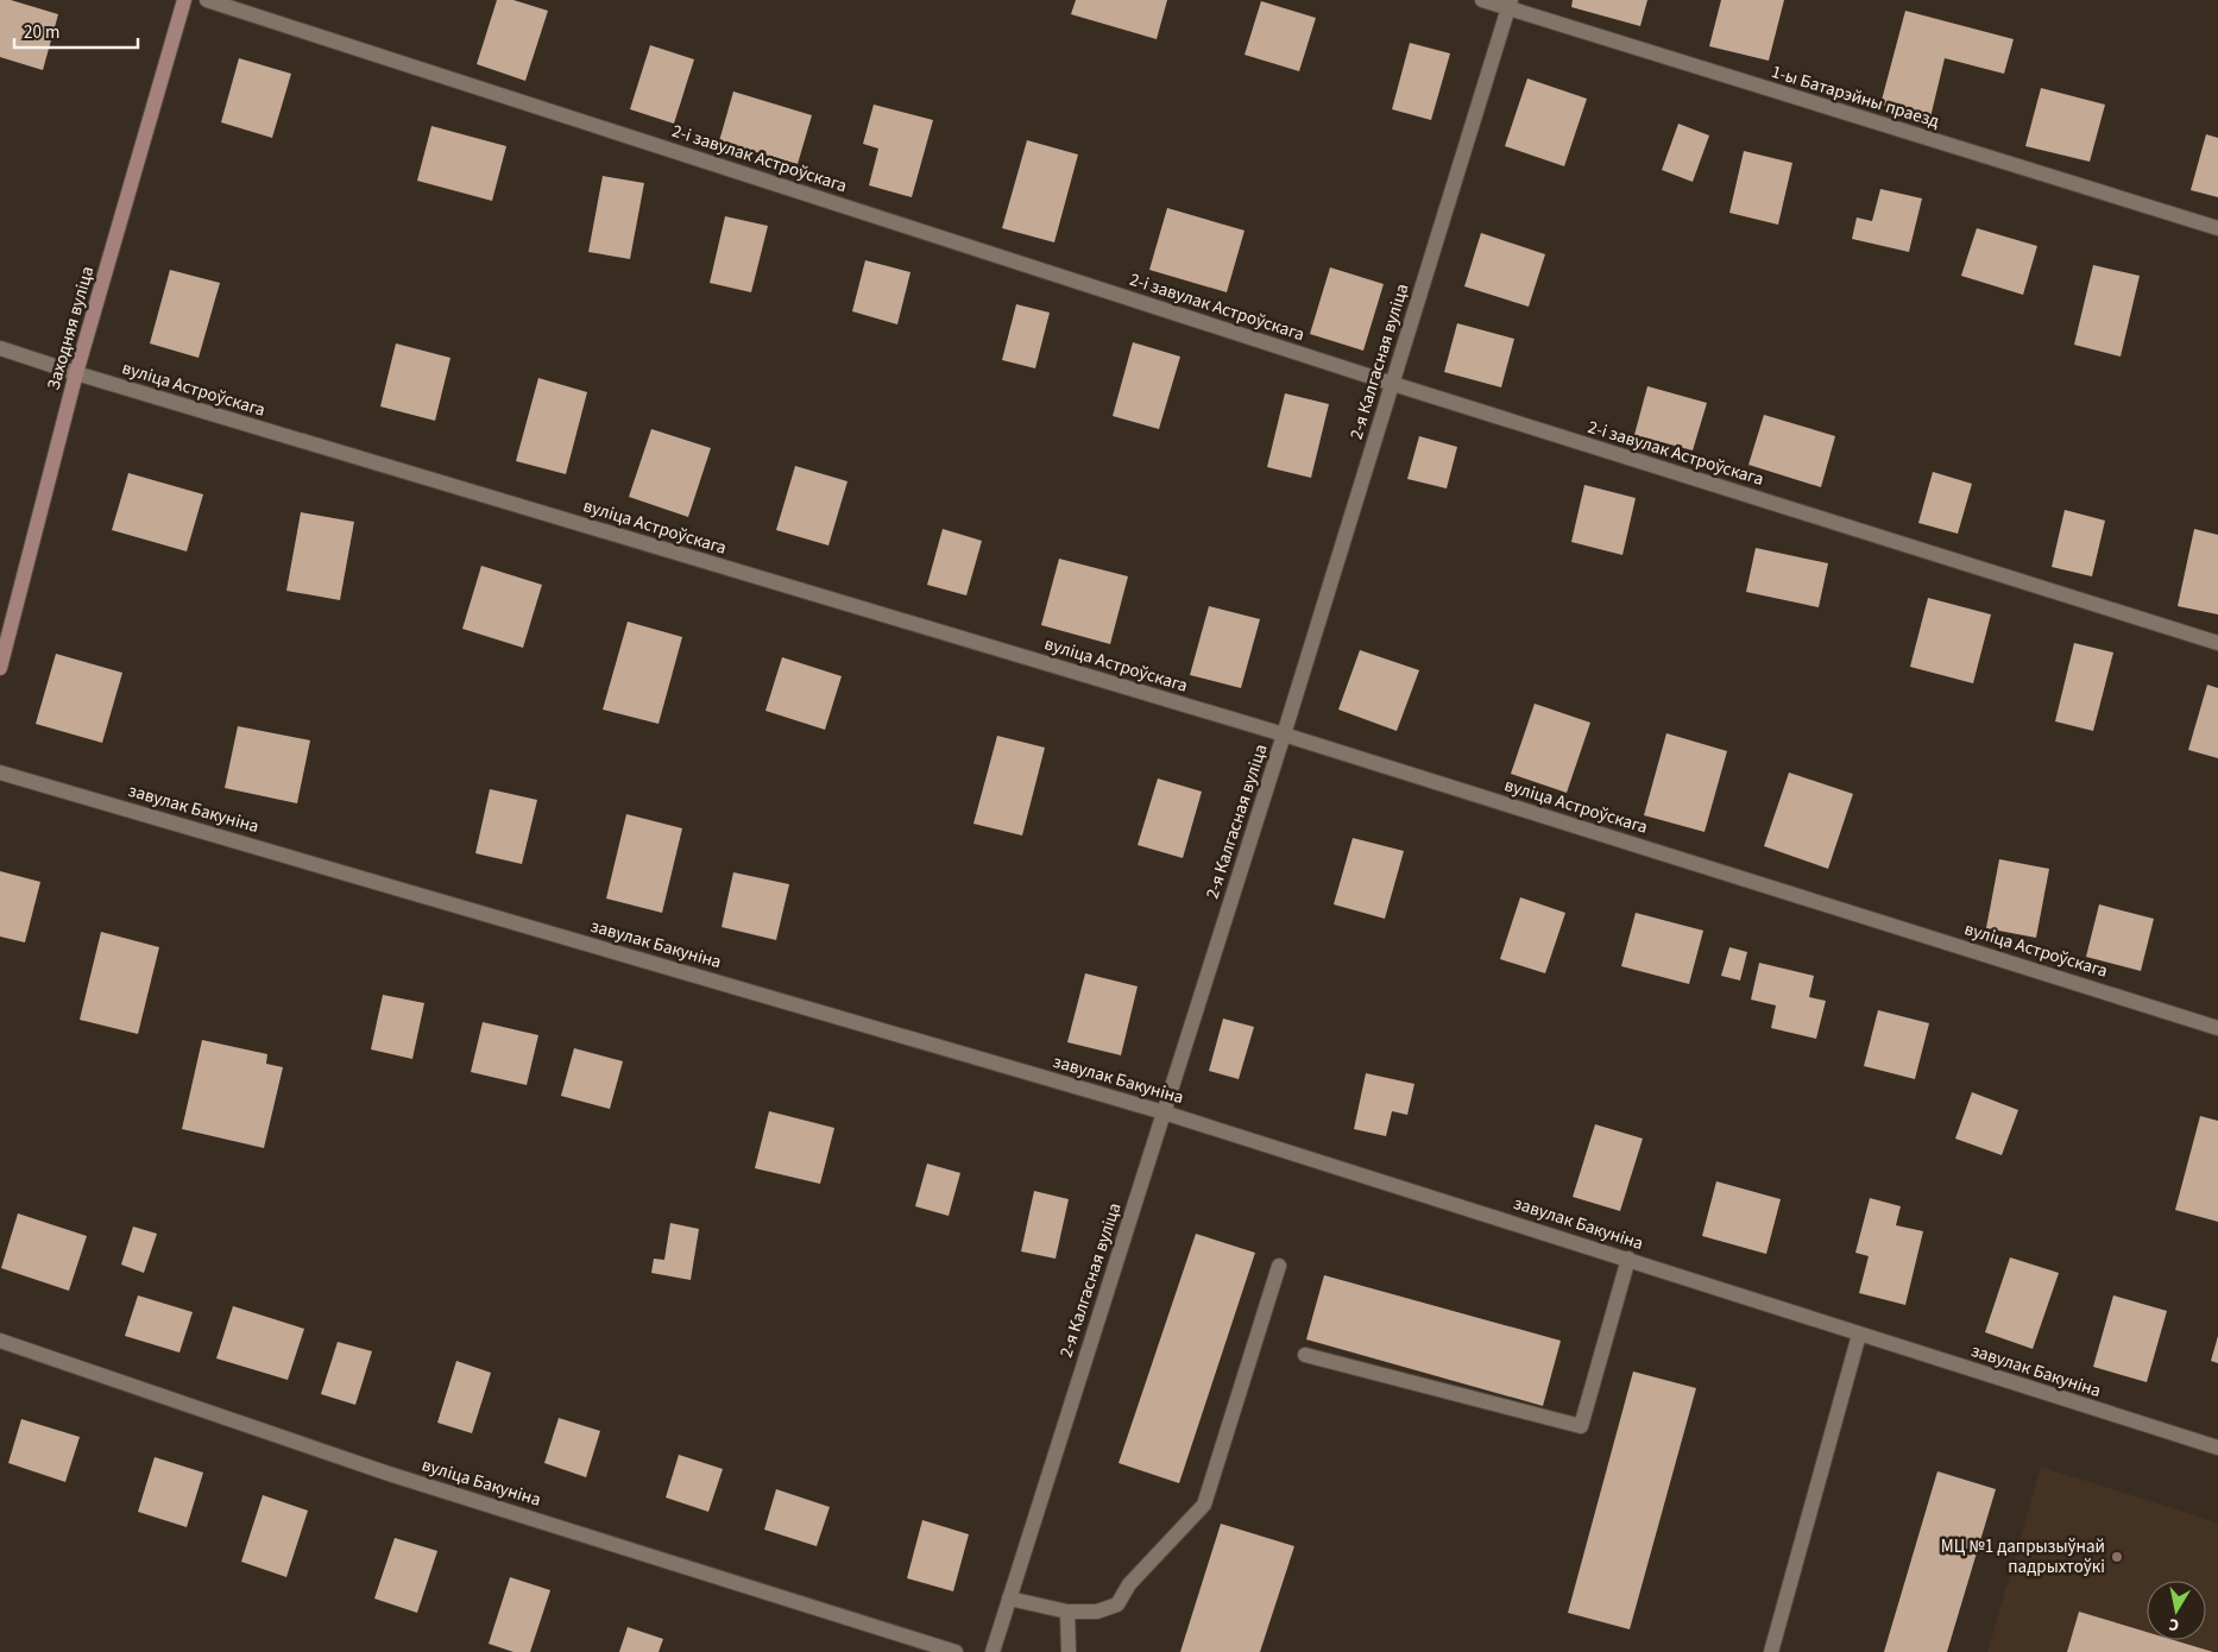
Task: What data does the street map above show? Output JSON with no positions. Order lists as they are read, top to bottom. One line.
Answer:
{"streets":{"street":["1-ы Батарэйны праезд","2-і завулак Астроўскага","Заходняя вуліца","2-я Калгасная вуліца","вуліца Астроўскага","завулак Бакуніна","вуліца Бакуніна"]},"crossings":[["1-ы Батарэйны праезд","2-я Калгасная вуліца"],["2-і завулак Астроўскага","2-я Калгасная вуліца"],["Заходняя вуліца","вуліца Астроўскага"],["2-я Калгасная вуліца","вуліца Астроўскага"],["2-я Калгасная вуліца","завулак Бакуніна"]],"places":["МЦ №1 дапрызыўнай падрыхтоўкі"],"scale_bar":"20 m","north":"bottom"}
